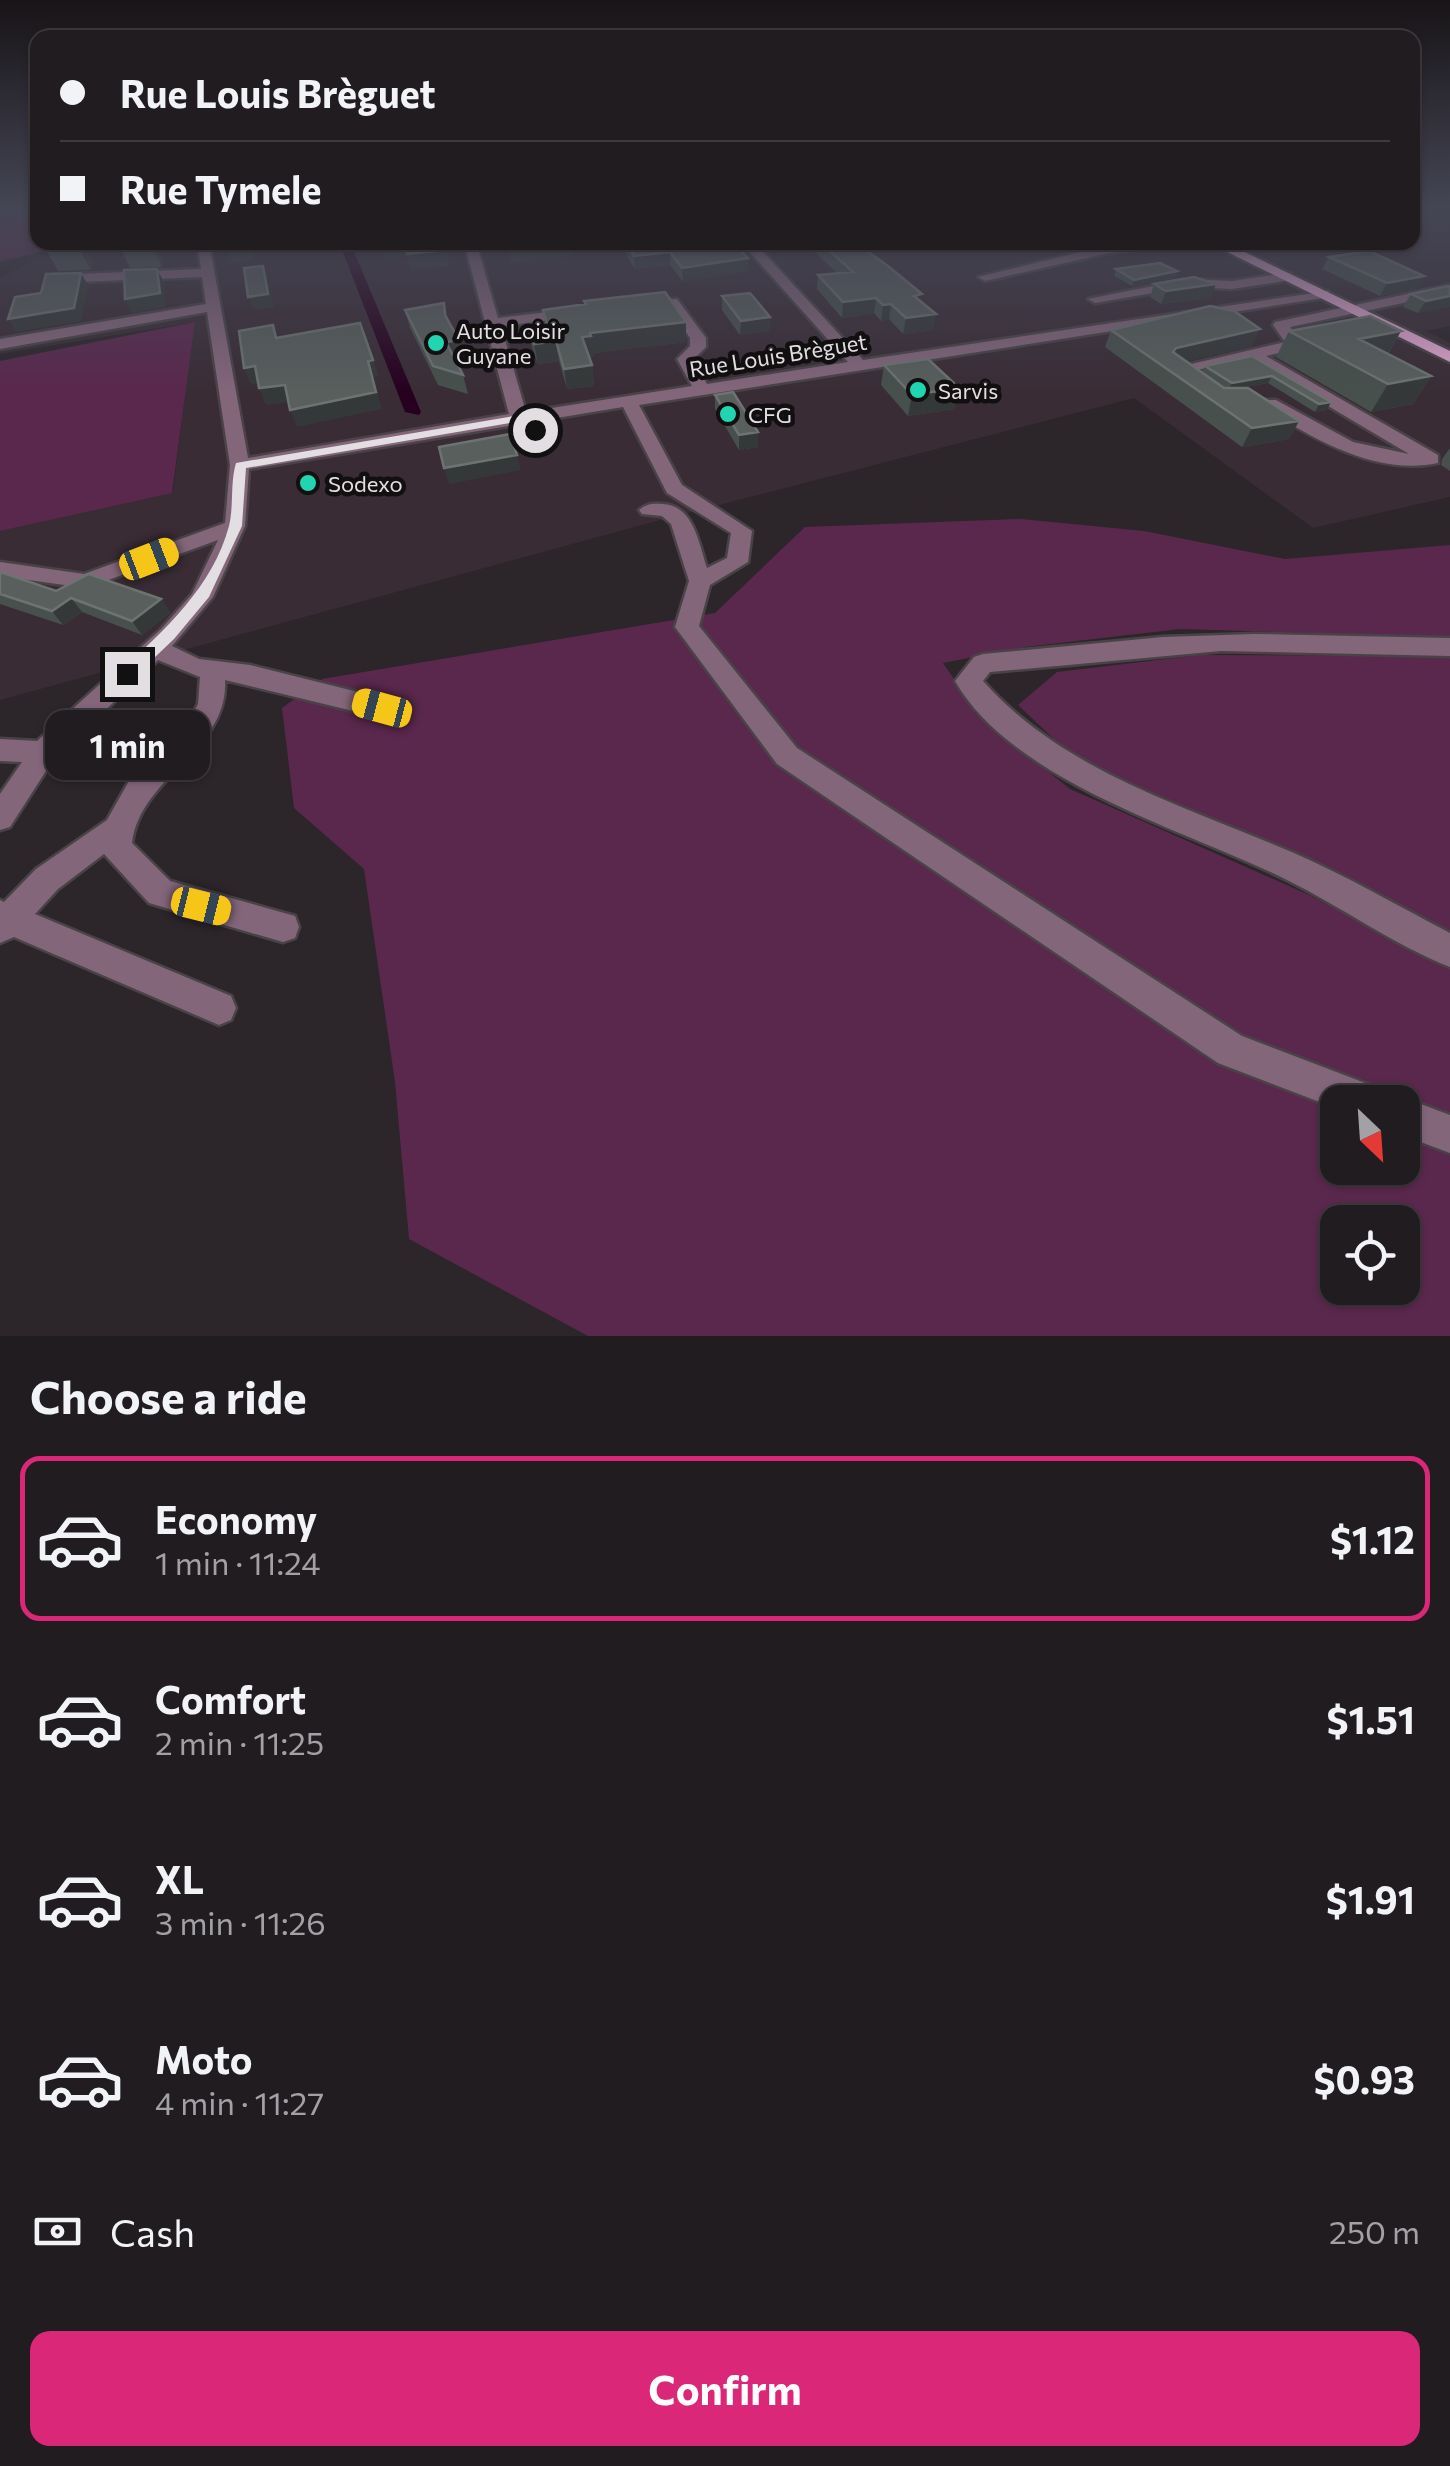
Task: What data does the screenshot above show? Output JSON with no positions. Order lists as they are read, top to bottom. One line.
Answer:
{"streets":{"street":["Rue Louis Brèguet"]},"places":["Auto Loisir Guyane","Sarvis","CFG","Sodexo"],"north":"bottom right","page":{"banner":["Rue Louis Brèguet","Rue Tymele"],"bubble":"1 min","heading":"Choose a ride","list":[{"name":"Economy","note":"1 min · 11:24","value":"$1.12"},{"name":"Comfort","note":"2 min · 11:25","value":"$1.51"},{"name":"XL","note":"3 min · 11:26","value":"$1.91"},{"name":"Moto","note":"4 min · 11:27","value":"$0.93"}],"pay":["Cash","250 m"],"buttons":"Confirm"}}
